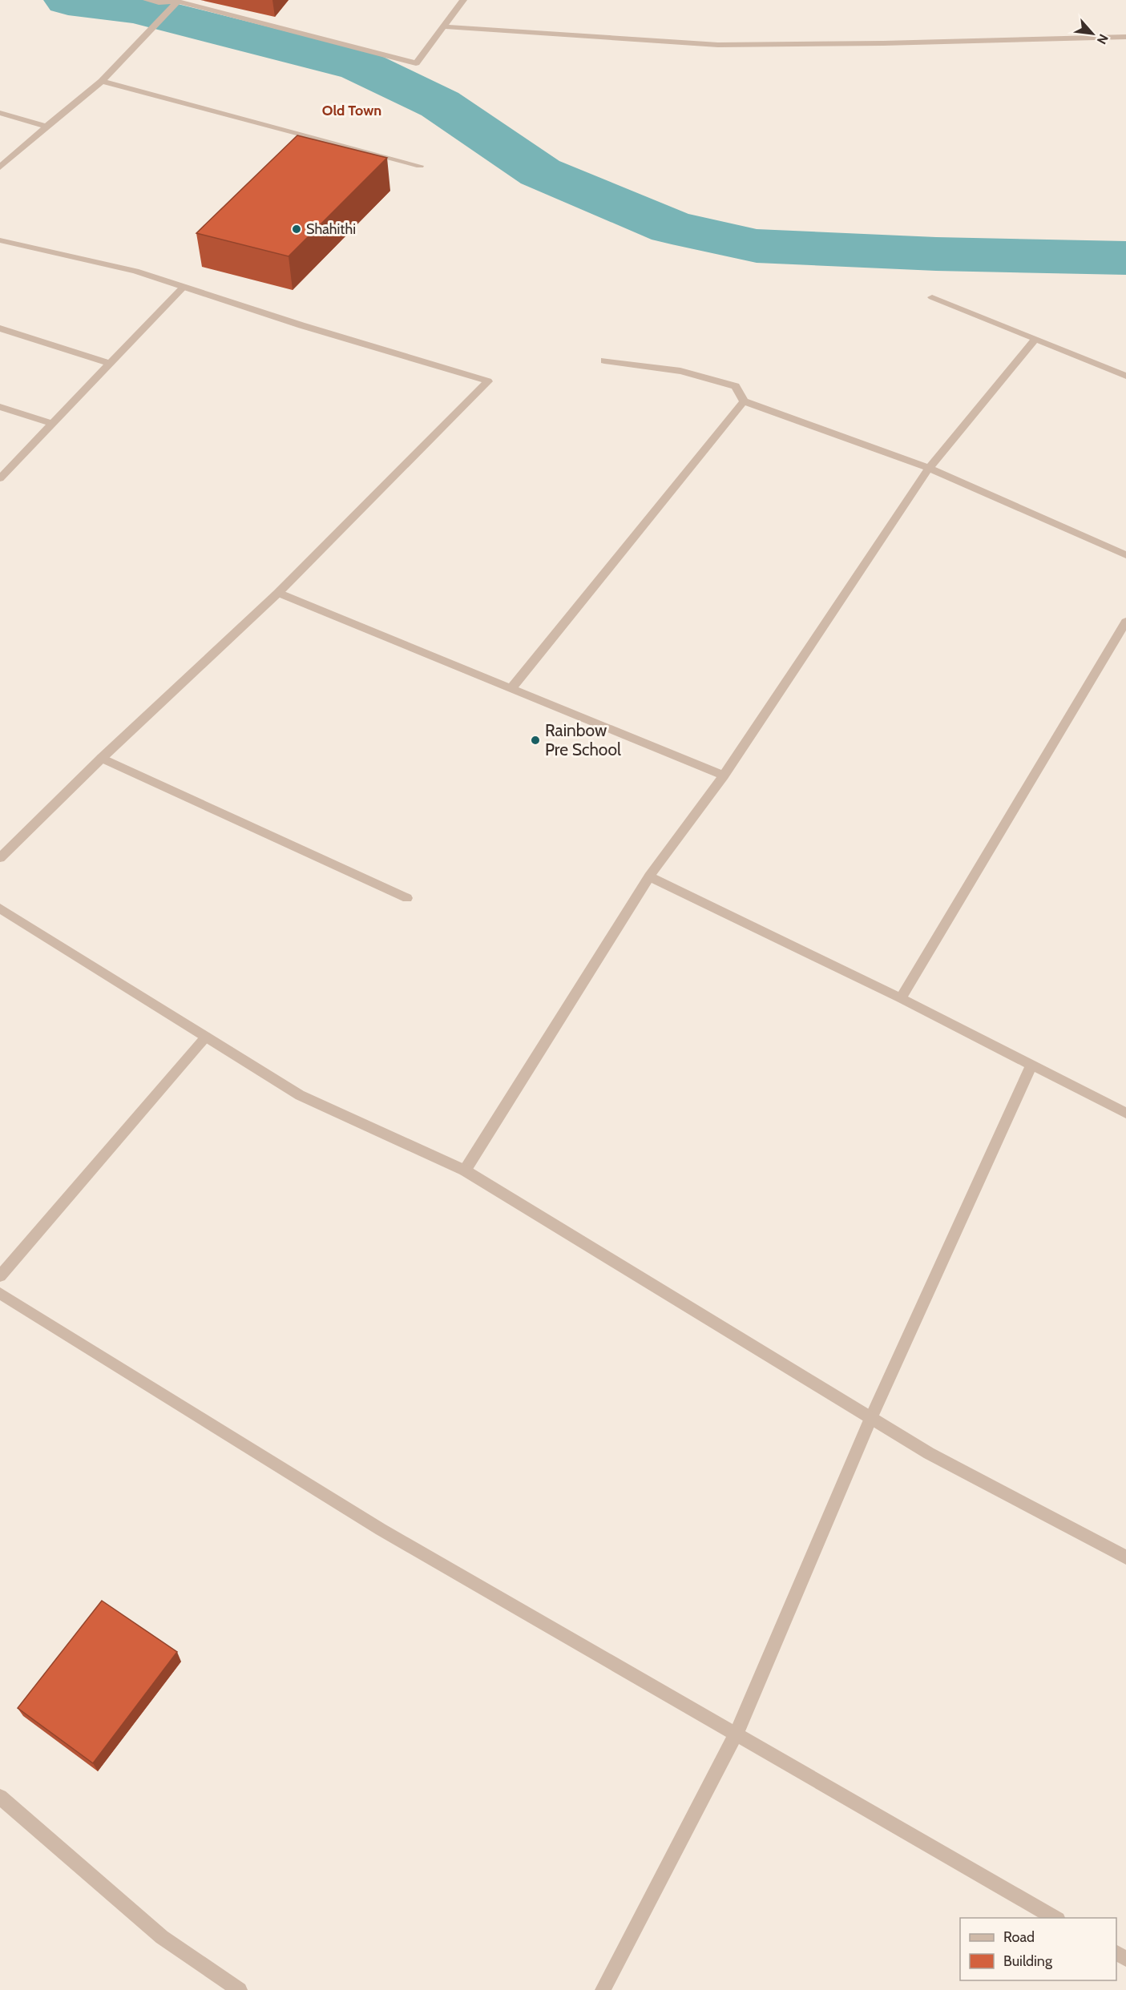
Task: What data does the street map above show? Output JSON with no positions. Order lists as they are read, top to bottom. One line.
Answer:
{"districts":["Old Town"],"places":["Shahithi","Rainbow Pre School"],"legend":["Road","Building"],"north":"bottom right"}
